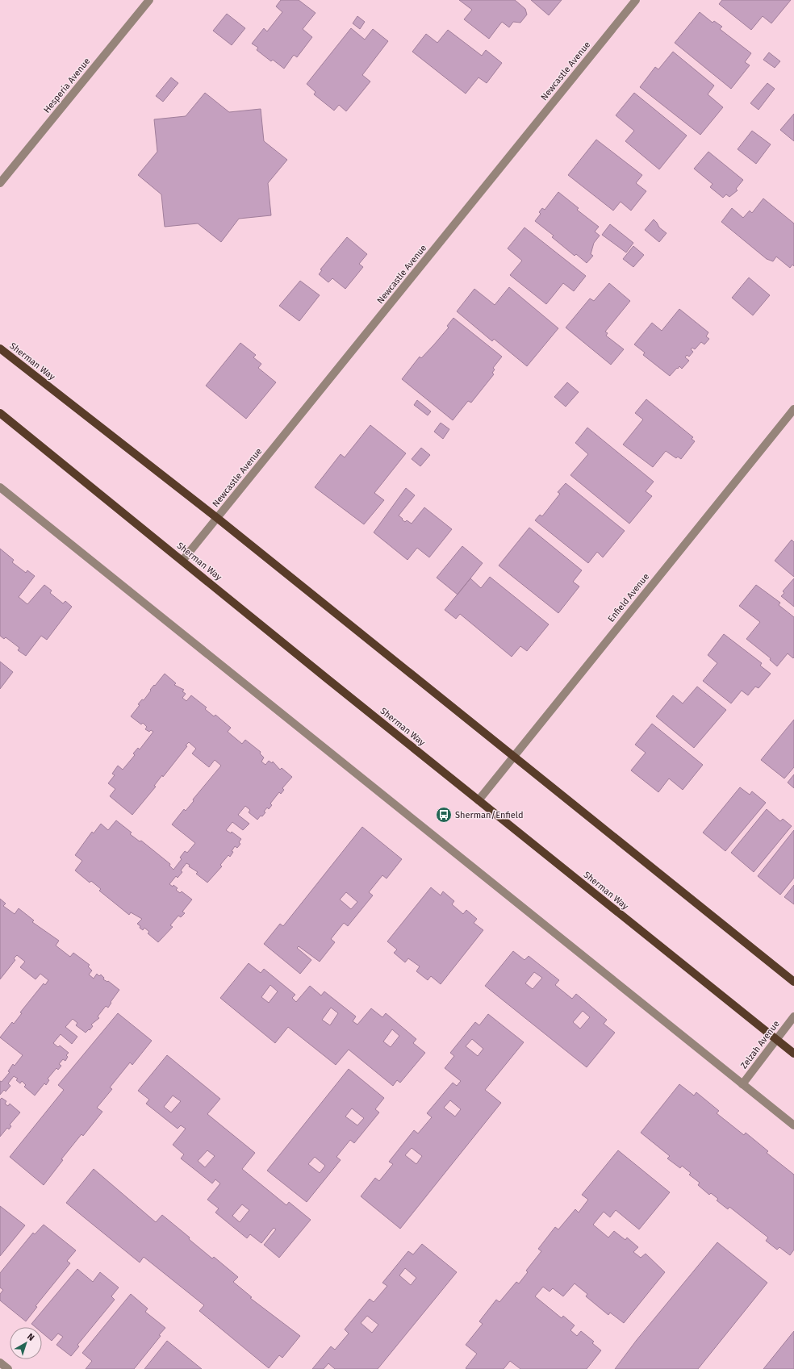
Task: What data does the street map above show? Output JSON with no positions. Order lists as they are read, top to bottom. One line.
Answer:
{"streets":{"main road":["Sherman Way"],"street":["Newcastle Avenue","Hesperia Avenue","Enfield Avenue","Zelzah Avenue"]},"crossings":[["Newcastle Avenue","Sherman Way"],["Sherman Way","Enfield Avenue"],["Sherman Way","Zelzah Avenue"]],"places":{"bus stop":["Sherman/Enfield"]},"north":"top right"}
